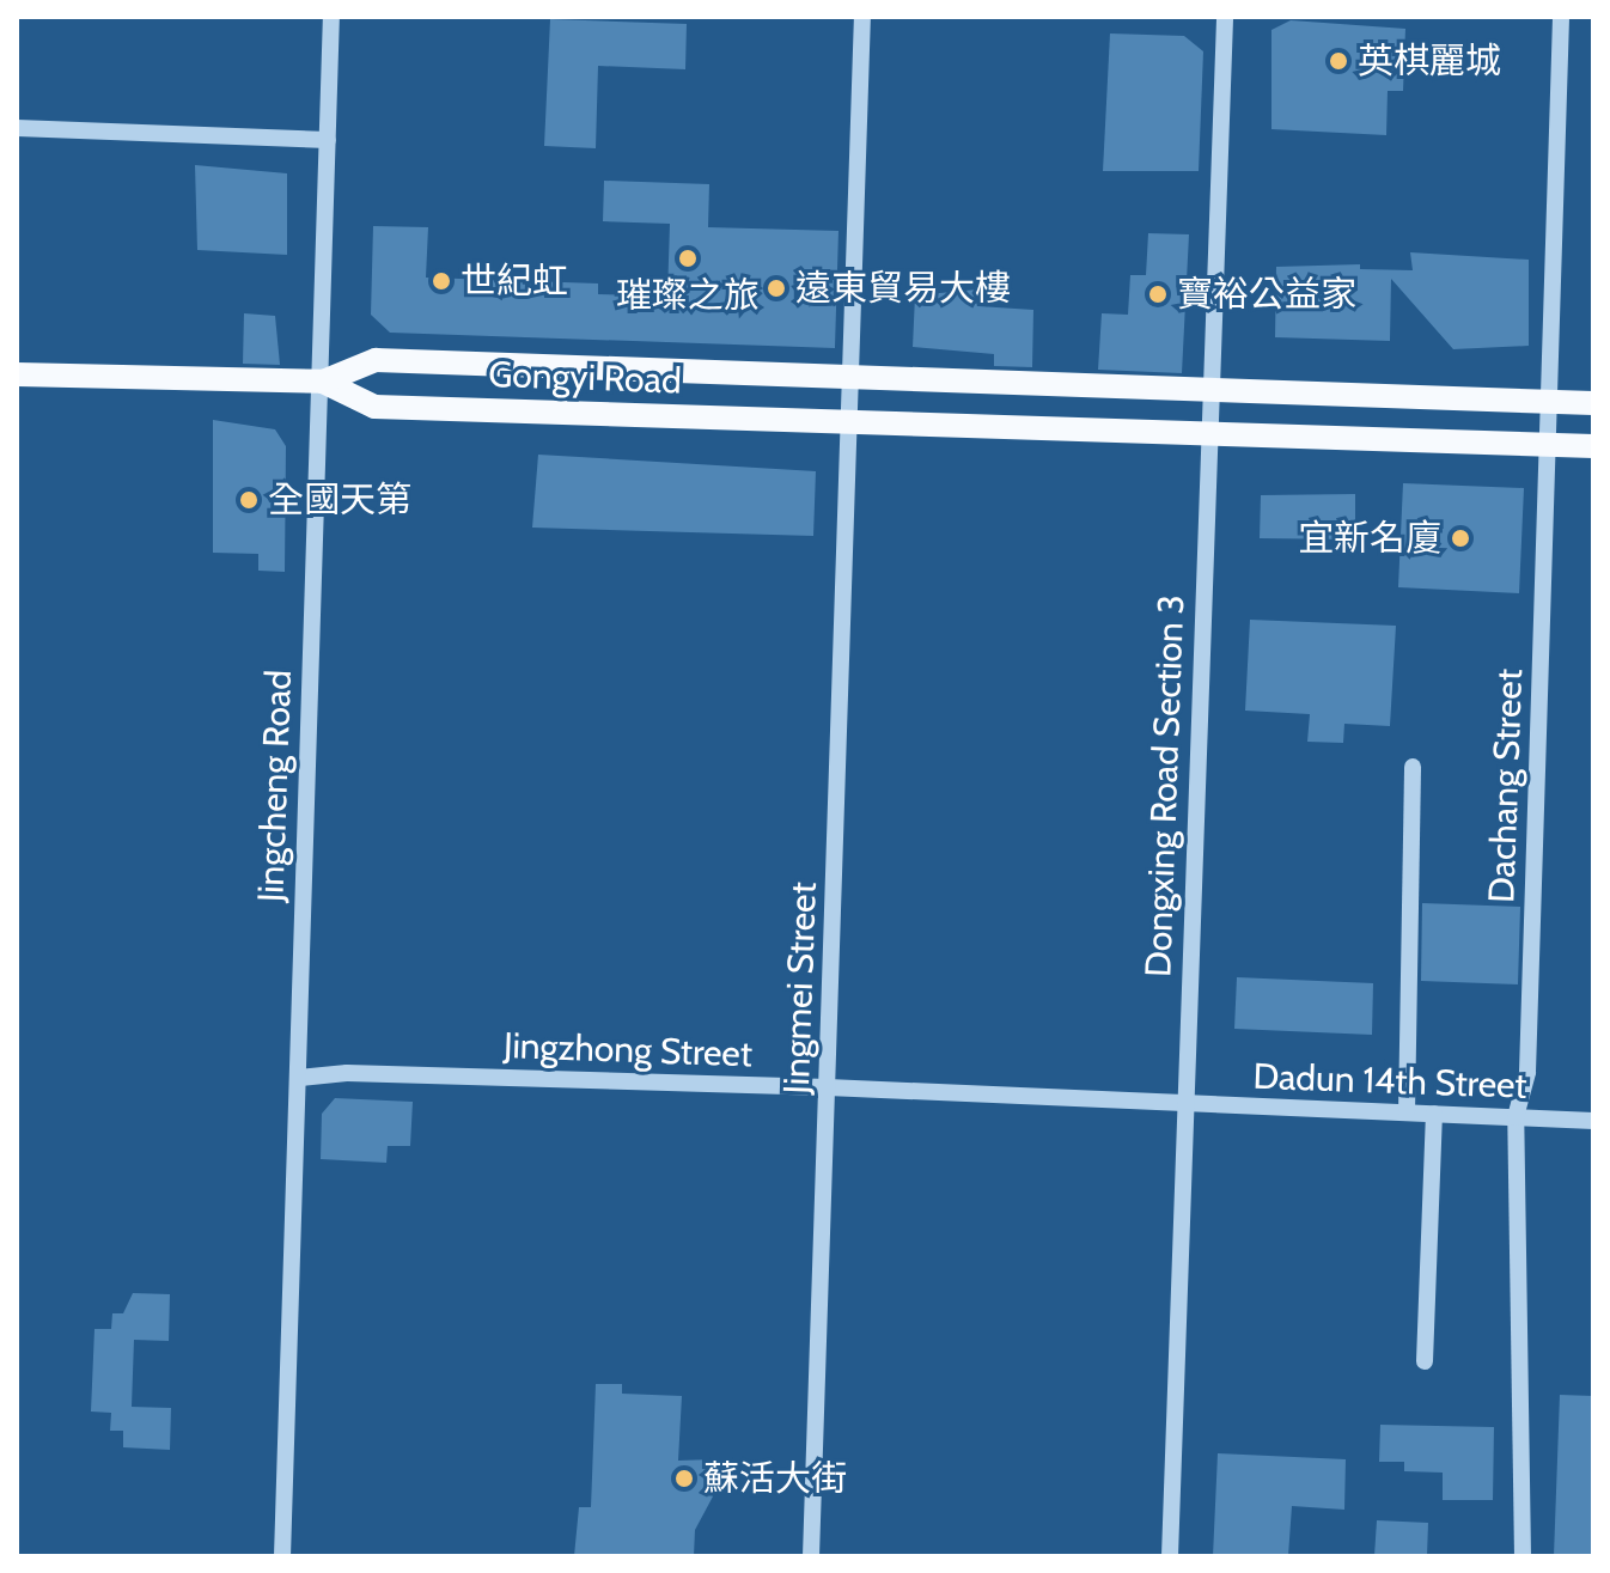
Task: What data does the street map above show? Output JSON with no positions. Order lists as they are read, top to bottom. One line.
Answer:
{"streets":{"main road":["Gongyi Road"],"street":["Jingcheng Road","Dongxing Road Section 3","Dachang Street","Jingmei Street","Jingzhong Street","Dadun 14th Street"]},"crossings":[["Gongyi Road","Jingcheng Road"],["Gongyi Road","Dongxing Road Section 3"],["Gongyi Road","Dachang Street"],["Gongyi Road","Jingmei Street"],["Jingcheng Road","Jingzhong Street"],["Dongxing Road Section 3","Jingzhong Street"],["Dongxing Road Section 3","Dadun 14th Street"],["Dachang Street","Dadun 14th Street"],["Jingmei Street","Jingzhong Street"],["Jingzhong Street","Dadun 14th Street"]],"places":["英棋麗城","璀璨之旅","世紀虹","遠東貿易大樓","寶裕公益家","全國天第","宜新名廈","蘇活大街"]}
